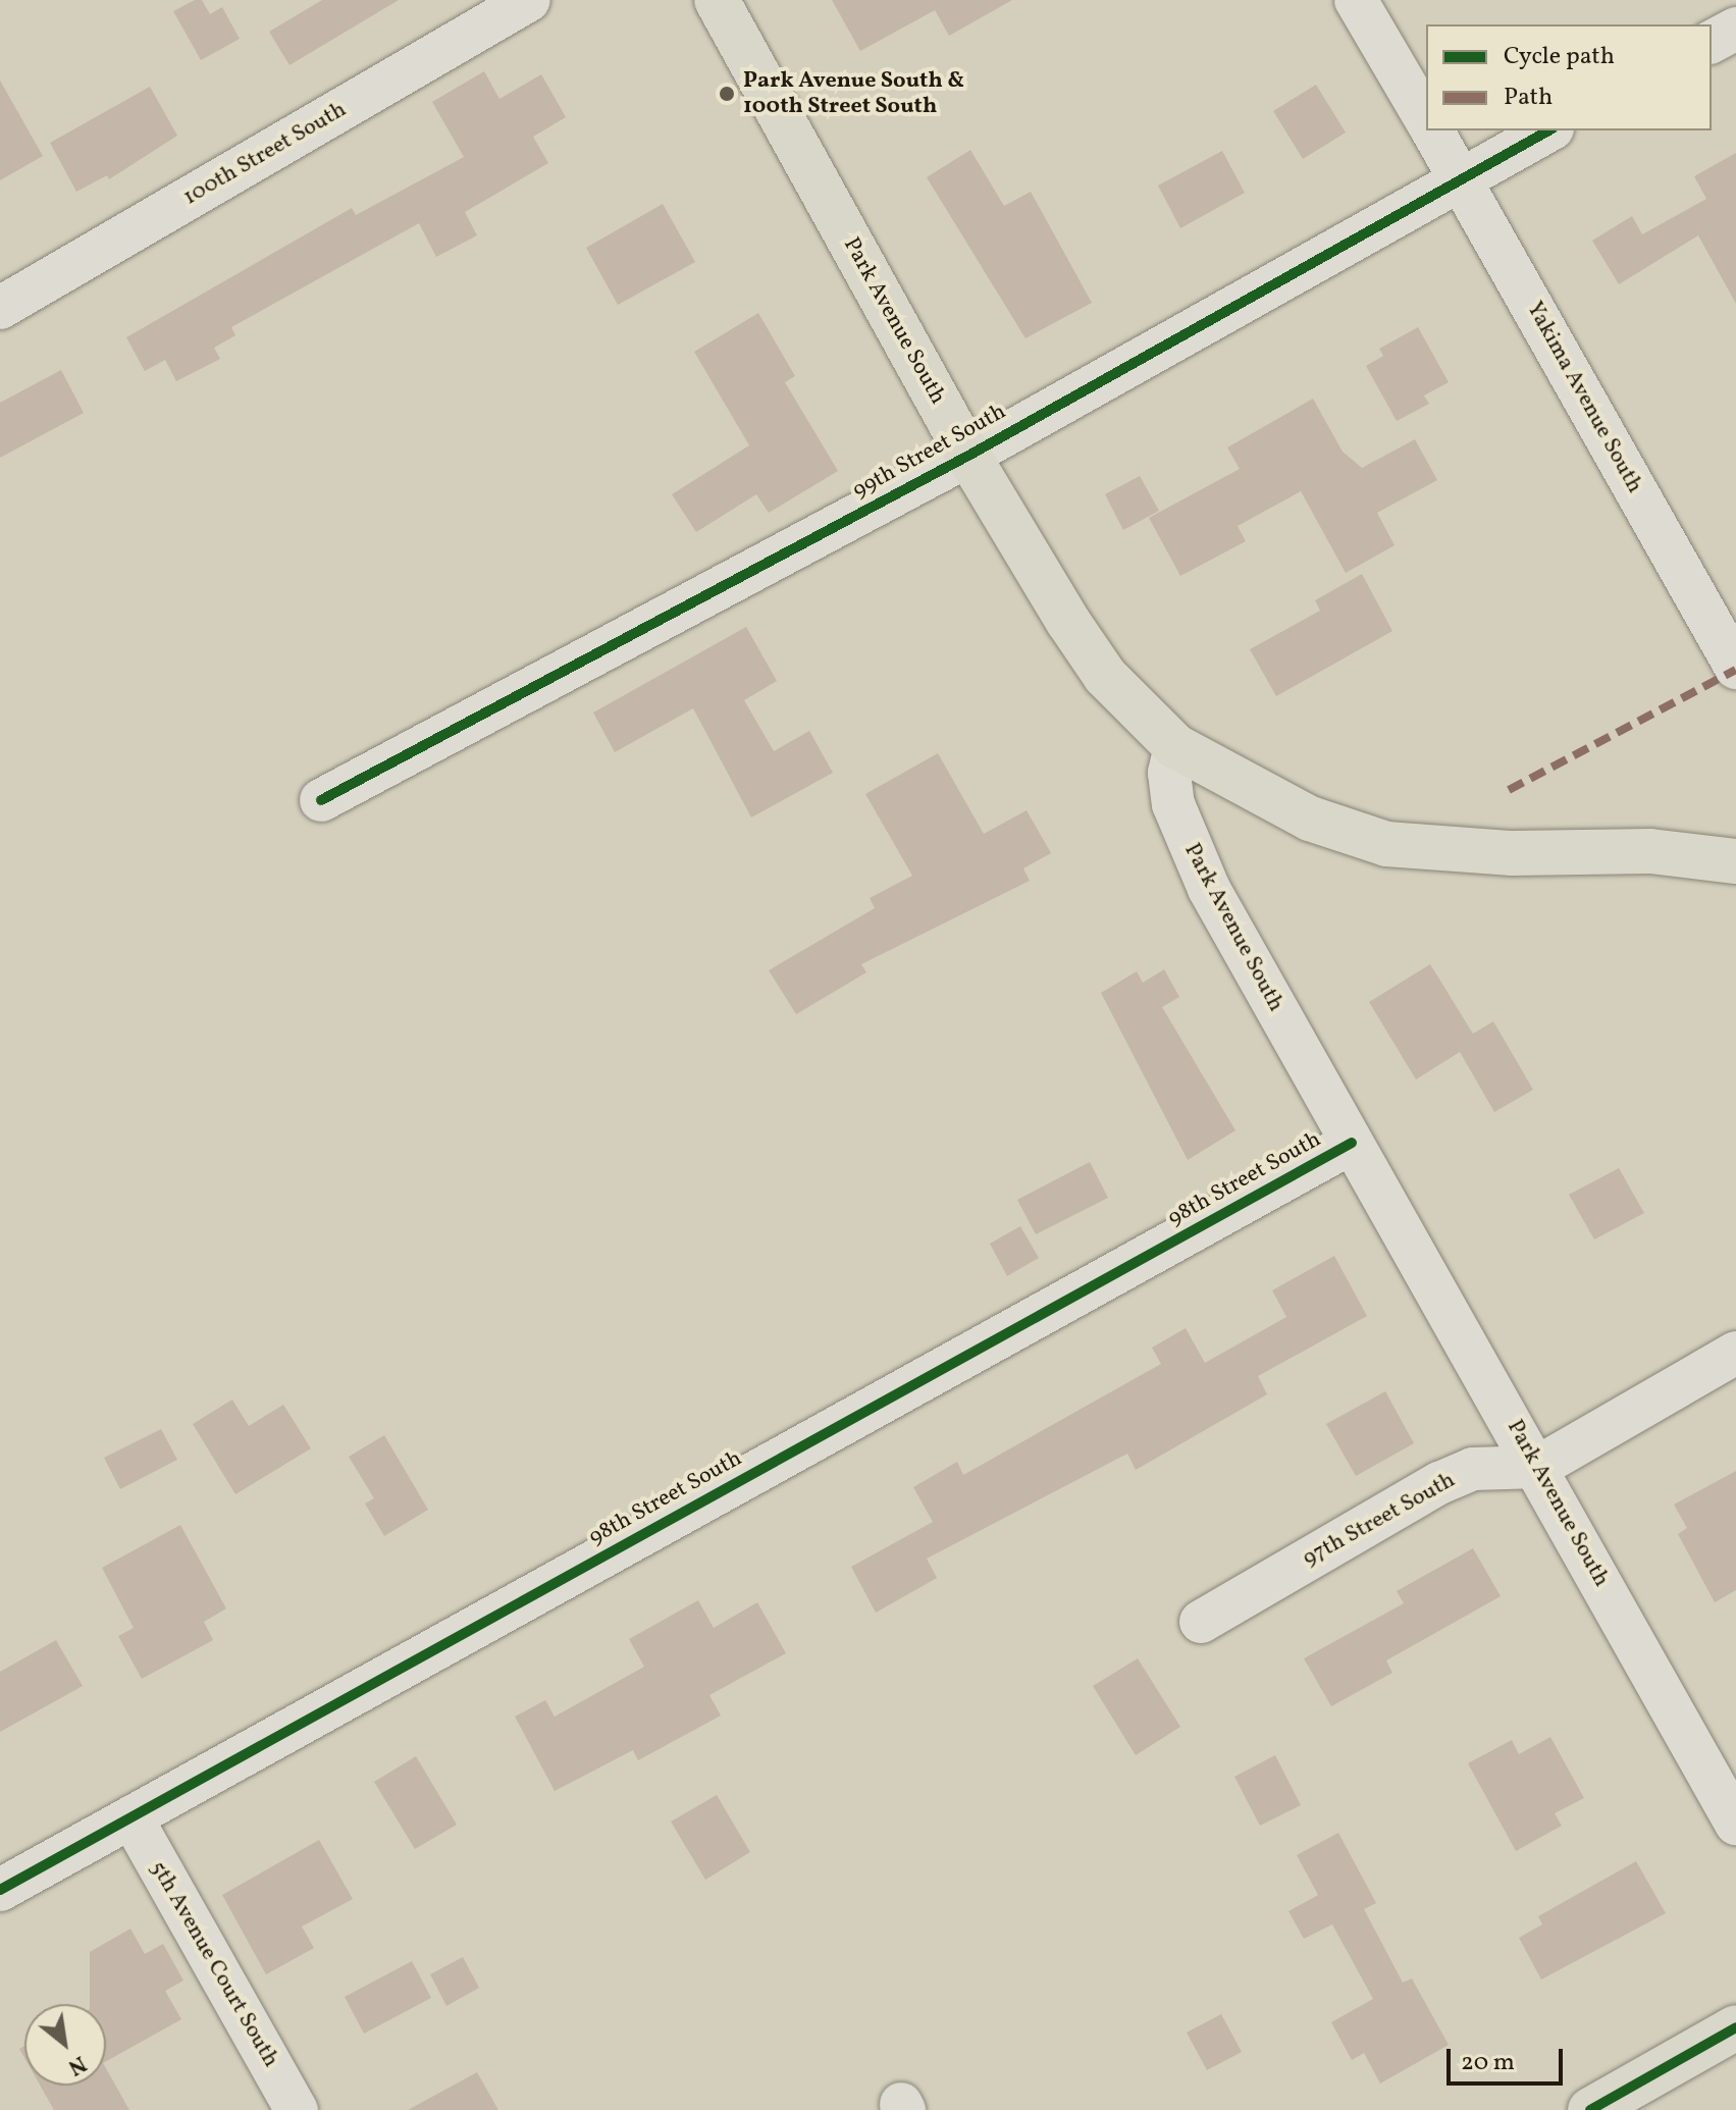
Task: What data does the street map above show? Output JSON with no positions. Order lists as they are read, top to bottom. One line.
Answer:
{"streets":{"main road":["Park Avenue South"],"street":["100th Street South","Yakima Avenue South","99th Street South","98th Street South","97th Street South","5th Avenue Court South"]},"crossings":[["Park Avenue South","99th Street South"],["Park Avenue South","98th Street South"],["Park Avenue South","97th Street South"],["Yakima Avenue South","99th Street South"],["98th Street South","5th Avenue Court South"]],"places":["Park Avenue South & 100th Street South"],"legend":["Cycle path","Path"],"scale_bar":"20 m","north":"bottom right"}
